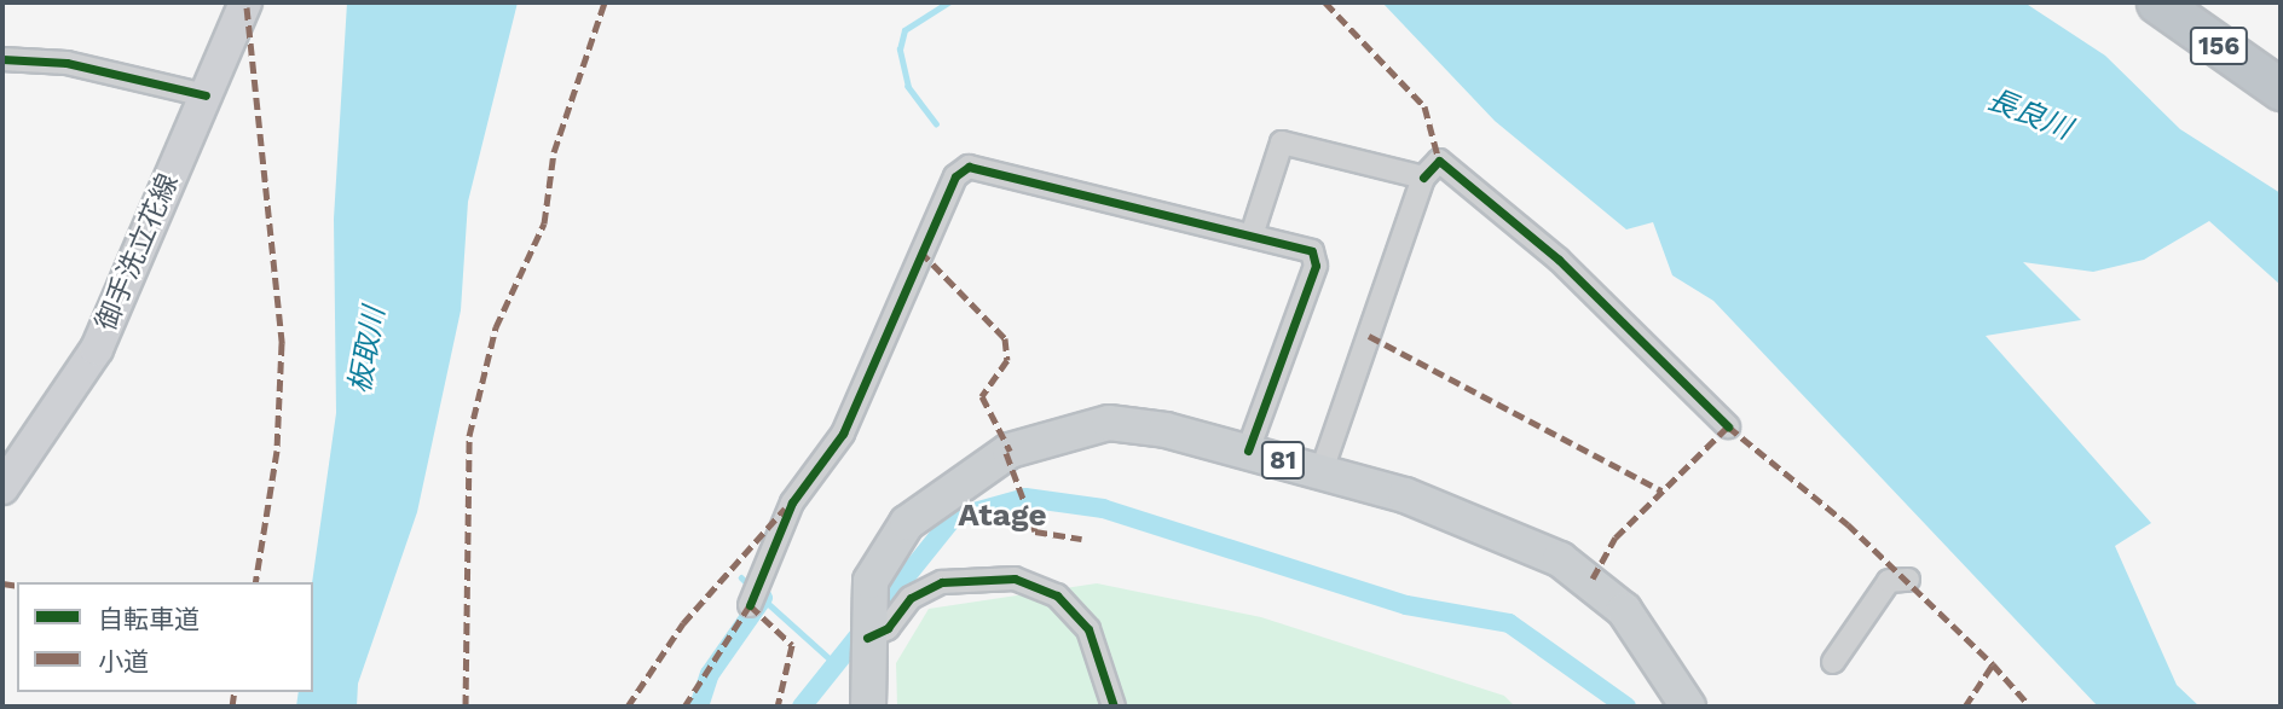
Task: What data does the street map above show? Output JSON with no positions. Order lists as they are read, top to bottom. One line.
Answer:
{"streets":{"highway":["156"],"main road":["御手洗立花線","81"]},"districts":["Atage"],"water":["長良川","板取川"],"legend":["自転車道","小道"]}
